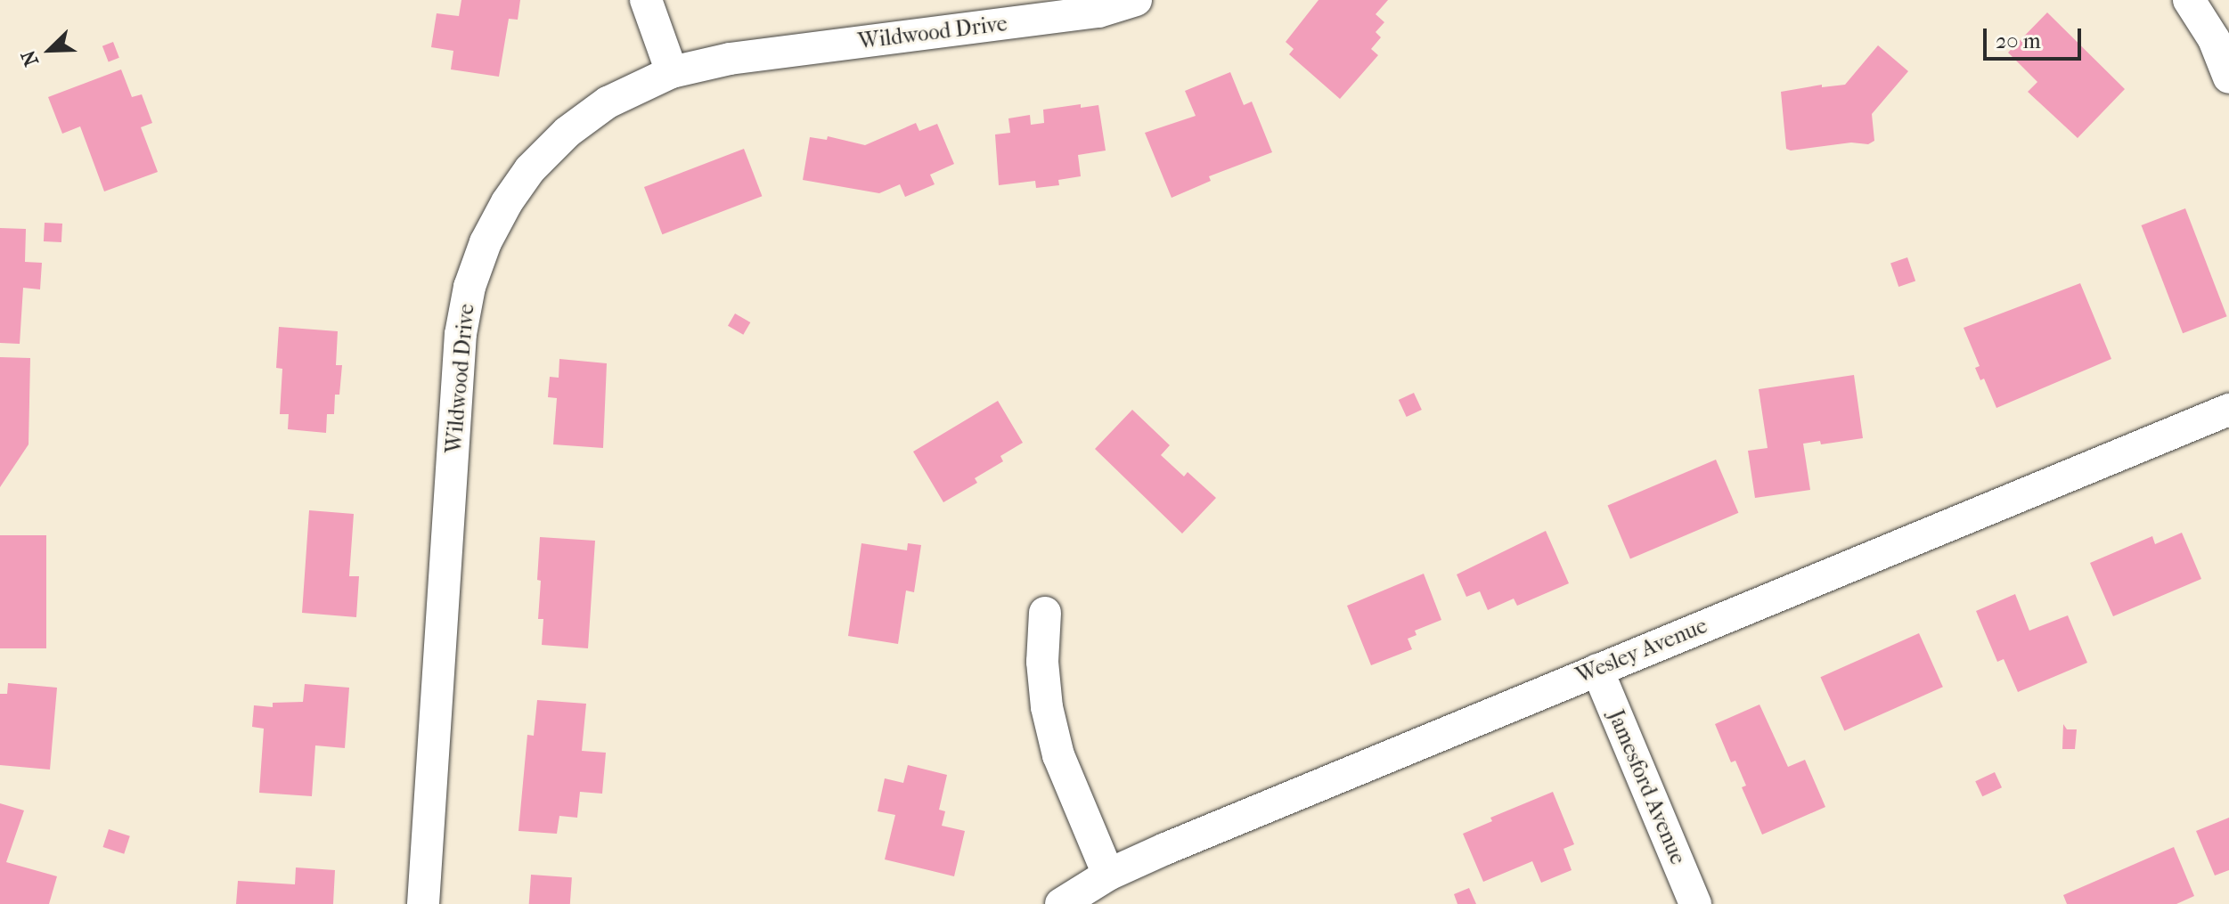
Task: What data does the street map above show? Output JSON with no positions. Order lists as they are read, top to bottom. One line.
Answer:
{"streets":{"street":["Wildwood Drive","Wesley Avenue","Jamesford Avenue"]},"crossings":[["Wesley Avenue","Jamesford Avenue"]],"scale_bar":"20 m","north":"bottom left"}
